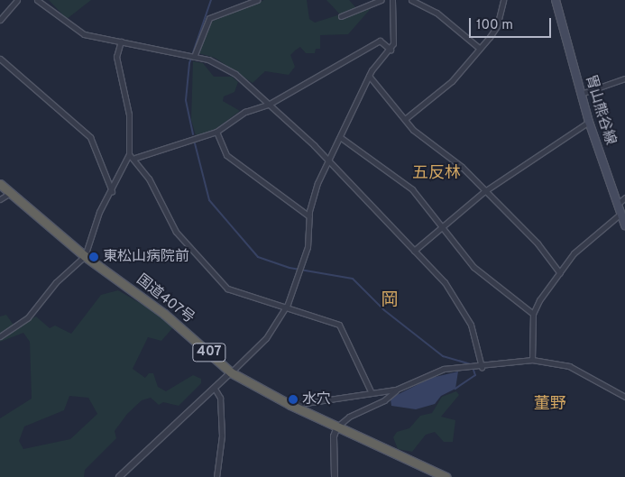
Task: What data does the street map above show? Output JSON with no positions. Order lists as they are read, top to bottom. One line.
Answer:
{"streets":{"highway":["国道407号","407"],"main road":["胄山熊谷線"]},"districts":["五反林","岡","董野"],"places":["東松山病院前","水穴"],"scale_bar":"100 m"}
